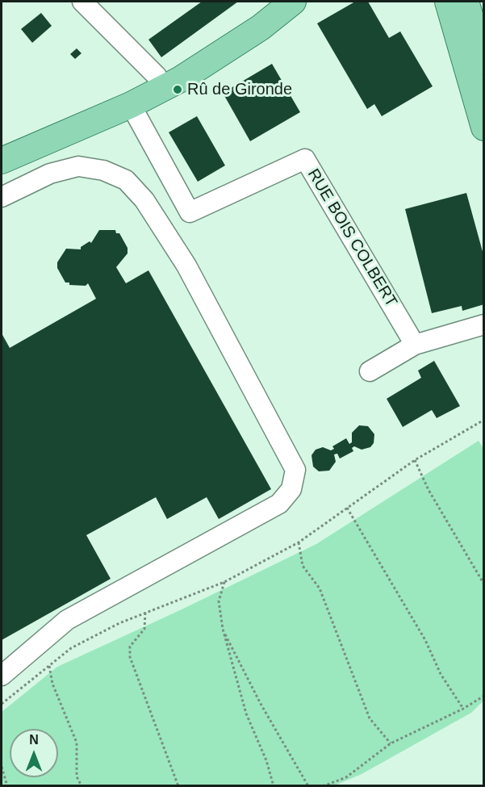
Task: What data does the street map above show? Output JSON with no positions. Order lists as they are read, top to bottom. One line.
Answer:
{"streets":{"street":["RUE BOIS COLBERT"]},"places":["Rû de Gironde"],"north":"top"}
